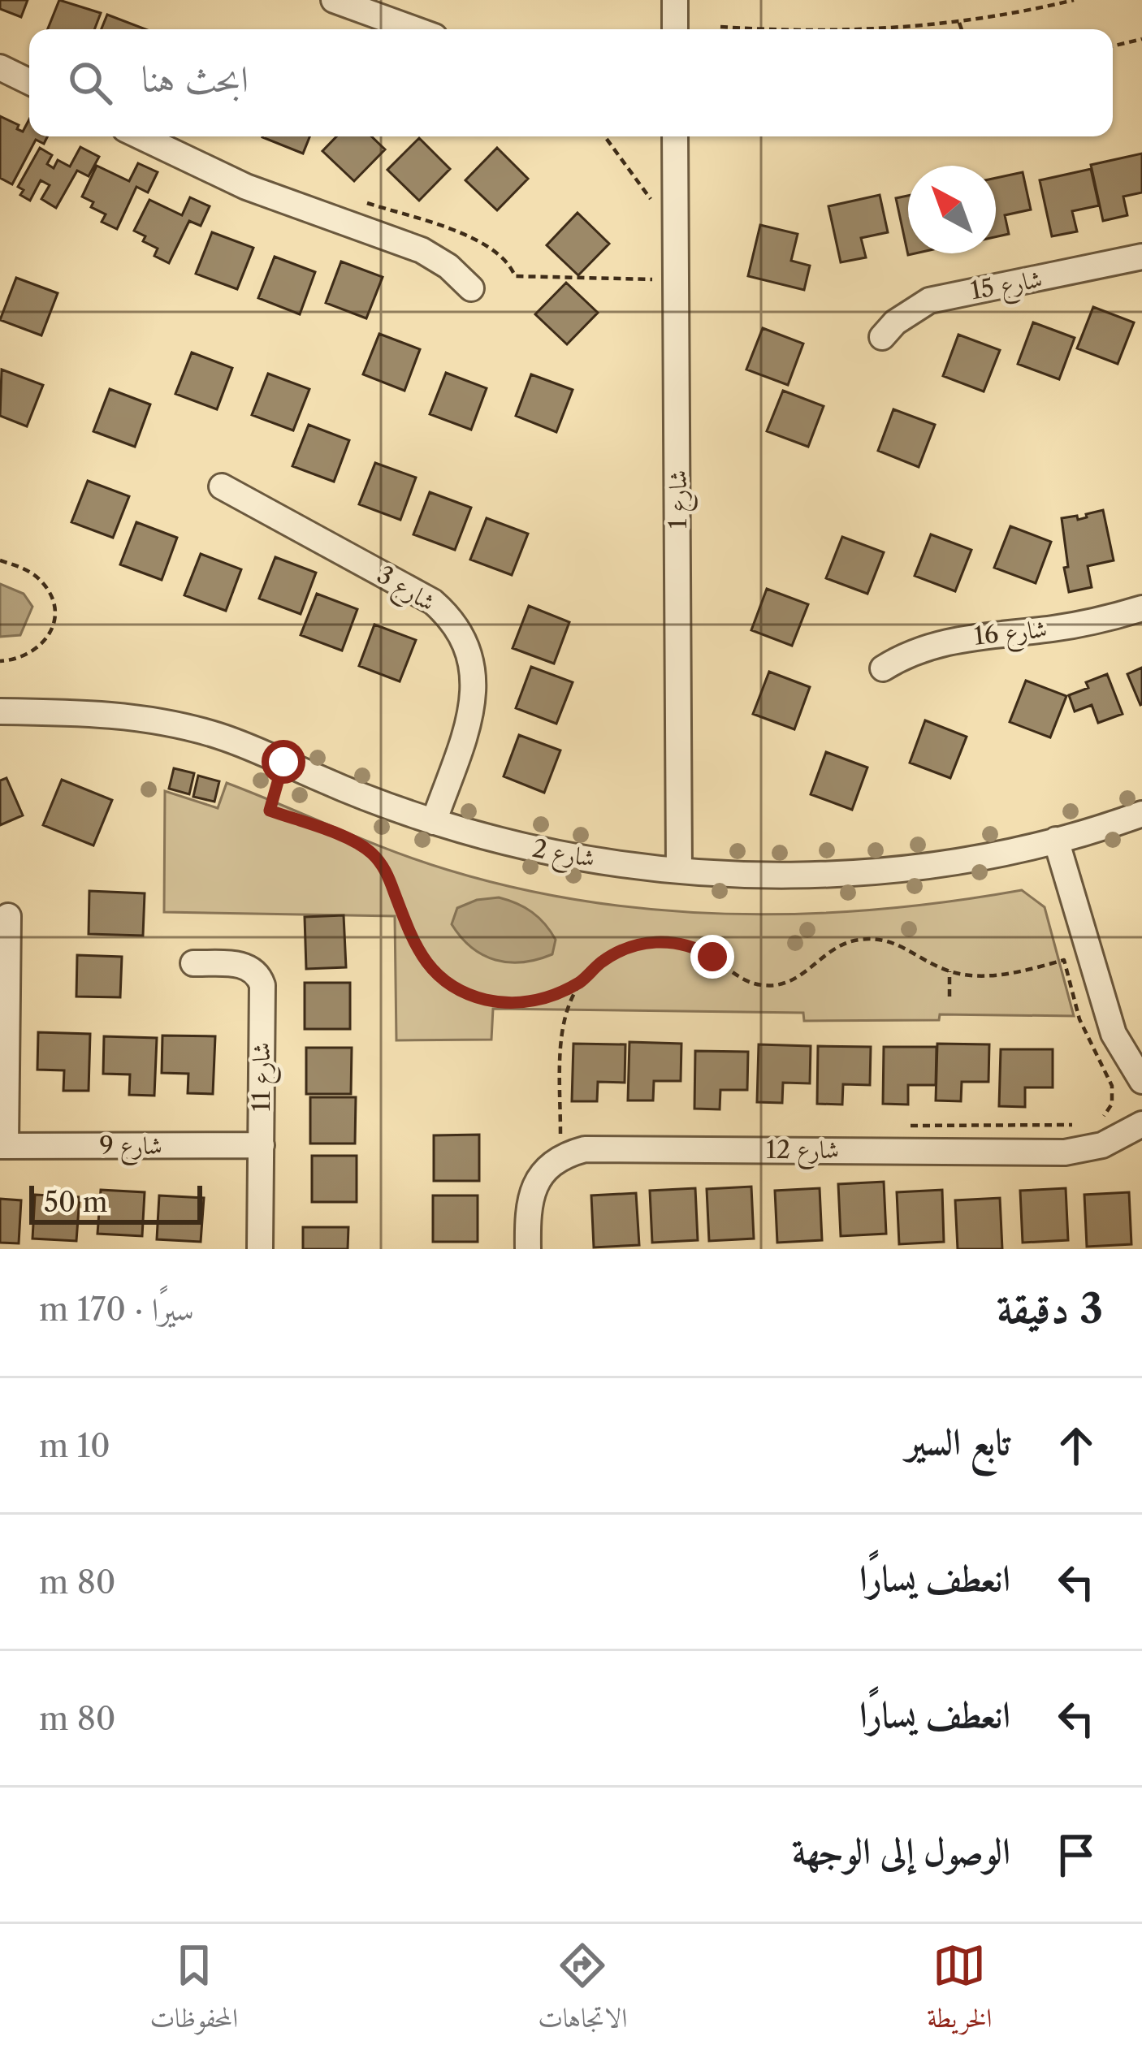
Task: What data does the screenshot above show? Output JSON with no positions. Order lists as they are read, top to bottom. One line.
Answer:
{"streets":{"street":["شارع 15","شارع 1","شارع 3","شارع 16","شارع 2","شارع 11","شارع 9","شارع 12"]},"crossings":[["شارع 1","شارع 2"],["شارع 3","شارع 2"],["شارع 11","شارع 9"]],"scale_bar":"50 m","north":"top left","page":{"search":"ابحث هنا","scale":"50 m","heading":["3 دقيقة","سيرًا · 170 m"],"list":[["تابع السير","10 m"],["انعطف يسارًا","80 m"],["انعطف يسارًا","80 m"],"الوصول إلى الوجهة"],"nav":["الخريطة","الاتجاهات","المحفوظات"]}}
